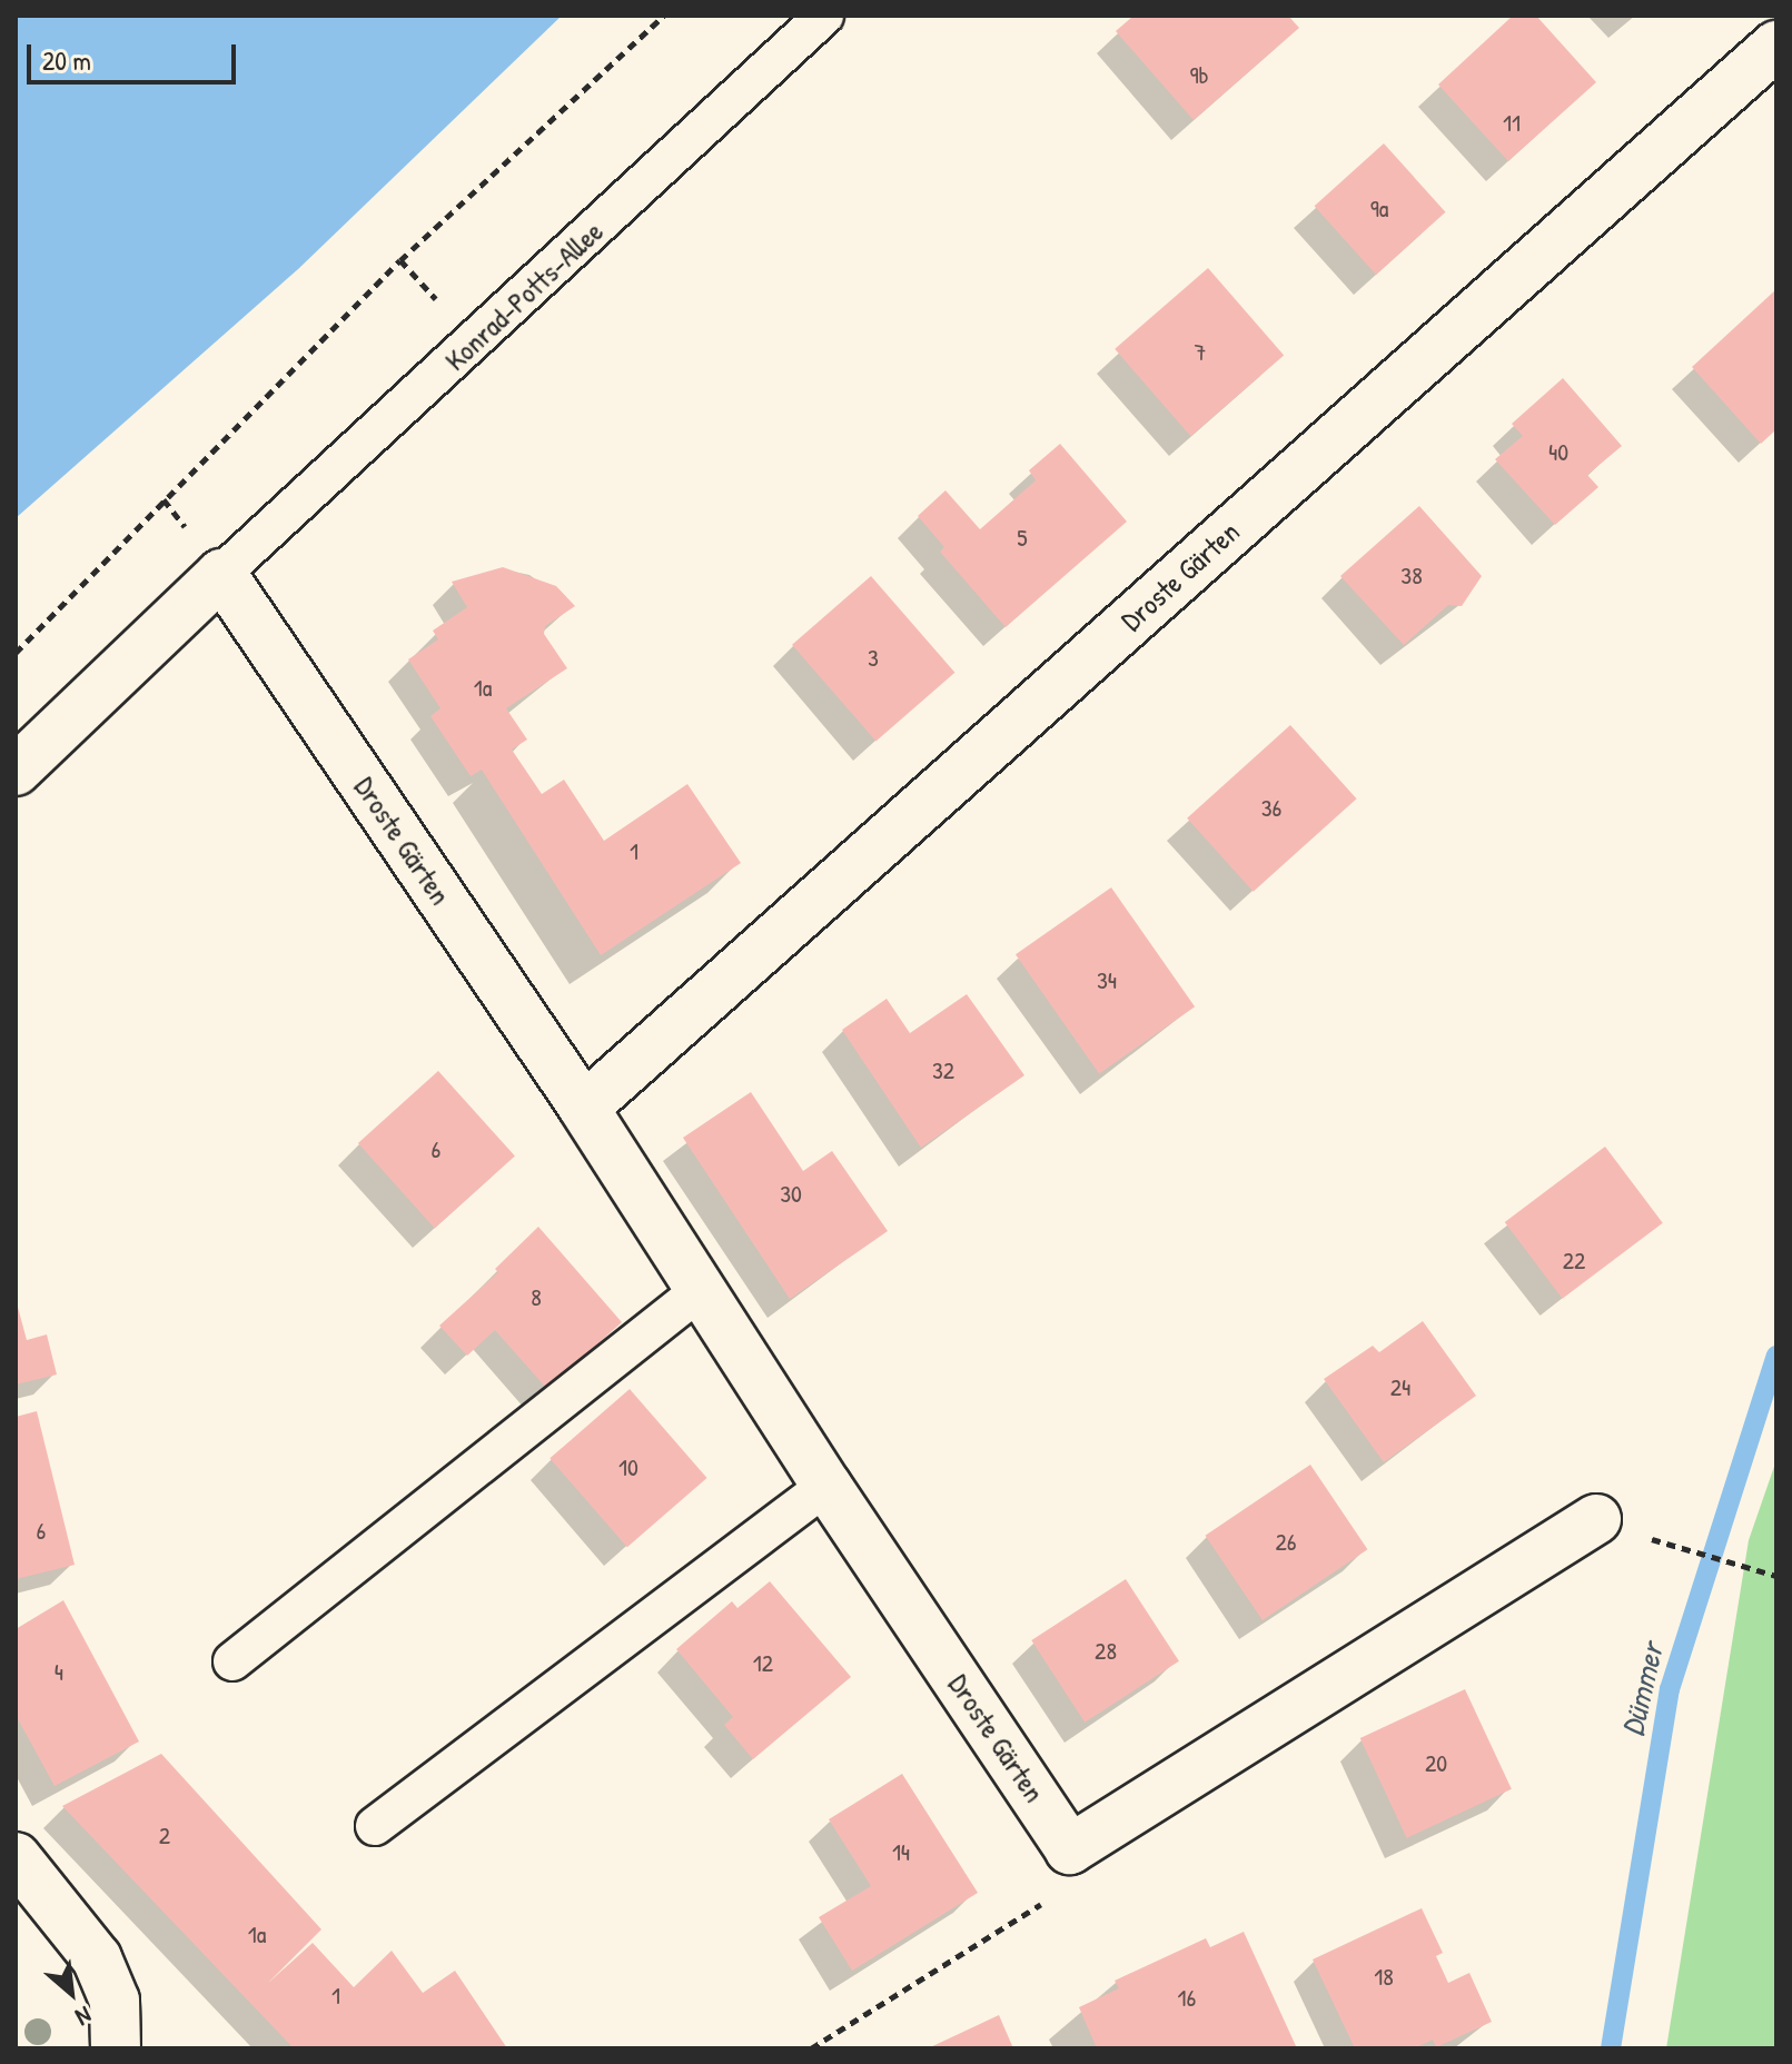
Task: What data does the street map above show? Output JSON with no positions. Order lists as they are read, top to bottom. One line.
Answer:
{"streets":{"street":["Droste Gärten"],"lane":["Konrad-Potts-Allee"]},"crossings":[["Konrad-Potts-Allee","Droste Gärten"]],"water":["Dümmer"],"house_numbers":["9b","11","9a","7","40","5","38","3","1a","36","1","34","32","6","30","22","8","24","10","6","26","28","12","4","20","2","14","1a","18","1","16"],"scale_bar":"20 m","north":"bottom right"}
